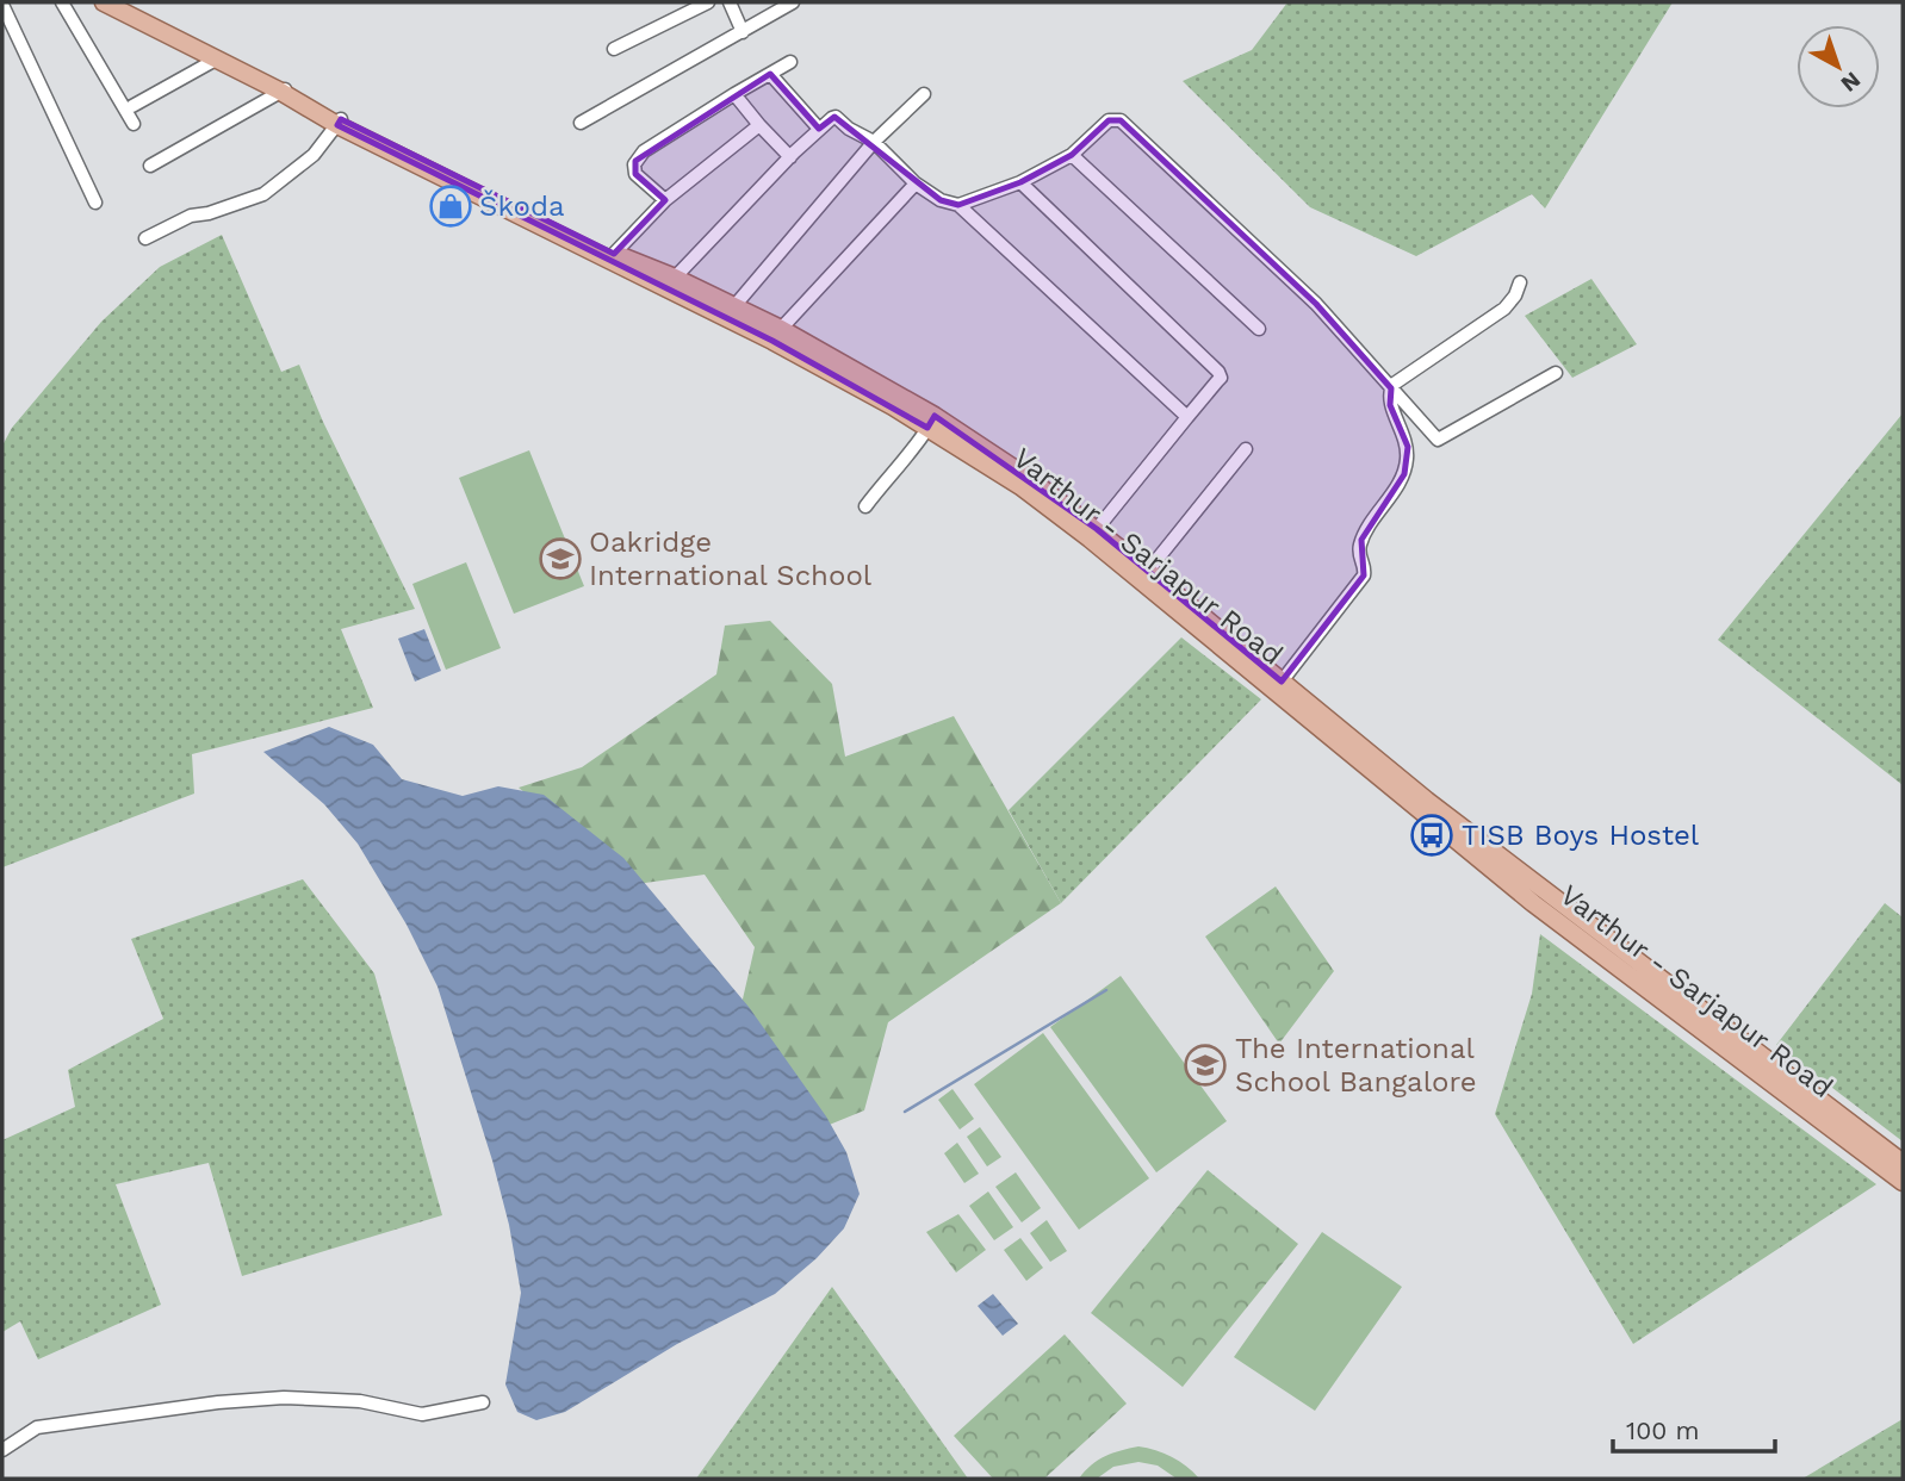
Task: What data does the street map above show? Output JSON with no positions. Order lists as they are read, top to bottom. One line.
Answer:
{"streets":{"main road":["Varthur - Sarjapur Road"]},"places":{"shop":["Škoda"],"school or university":["Oakridge International School","The International School Bangalore"],"bus stop":["TISB Boys Hostel"]},"scale_bar":"100 m","north":"bottom right"}
